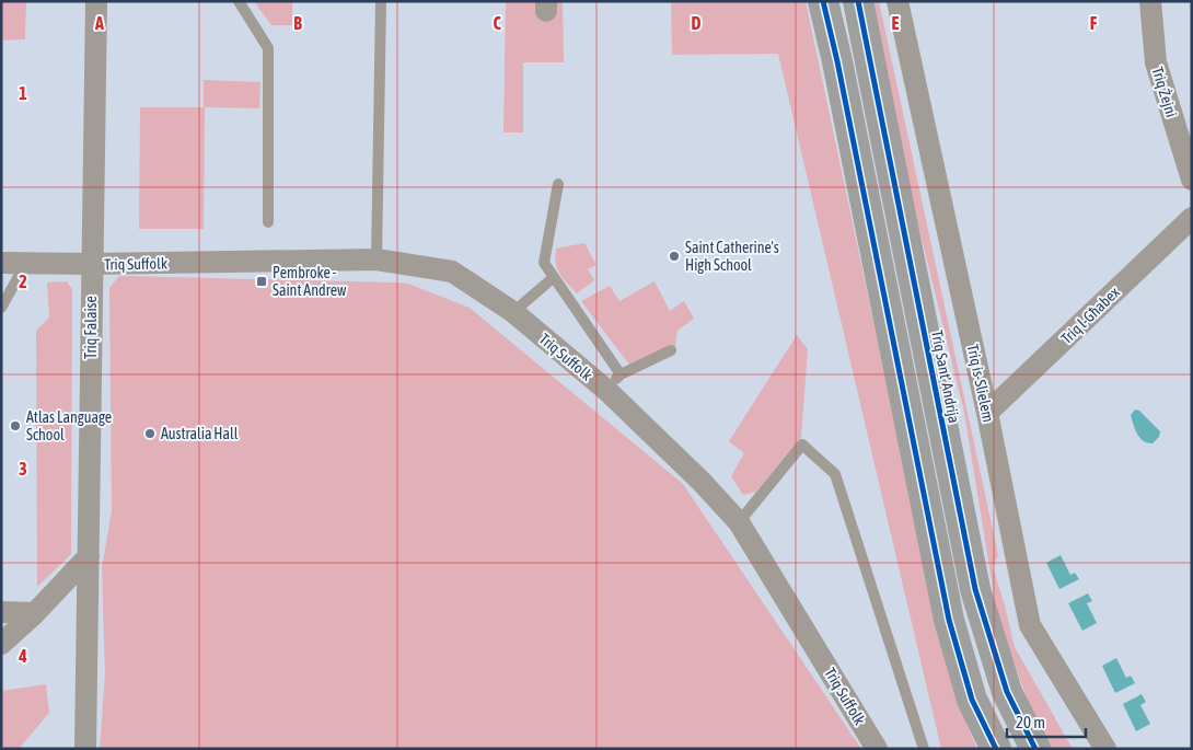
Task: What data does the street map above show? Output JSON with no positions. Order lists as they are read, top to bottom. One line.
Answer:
{"streets":{"highway":["Triq Sant' Andrija"],"street":["Triq Żejni","Triq Suffolk","Triq l-Għabex","Triq Falaise","Triq is-Slielem"]},"crossings":[["Triq Suffolk","Triq Falaise"],["Triq l-Għabex","Triq is-Slielem"]],"places":{"other":["Saint Catherine's High School","Atlas Language School","Australia Hall"],"transit":["Pembroke - Saint Andrew"]},"scale_bar":"20 m","grid":{"columns":["A","B","C","D","E","F"],"rows":["1","2","3","4"]}}
